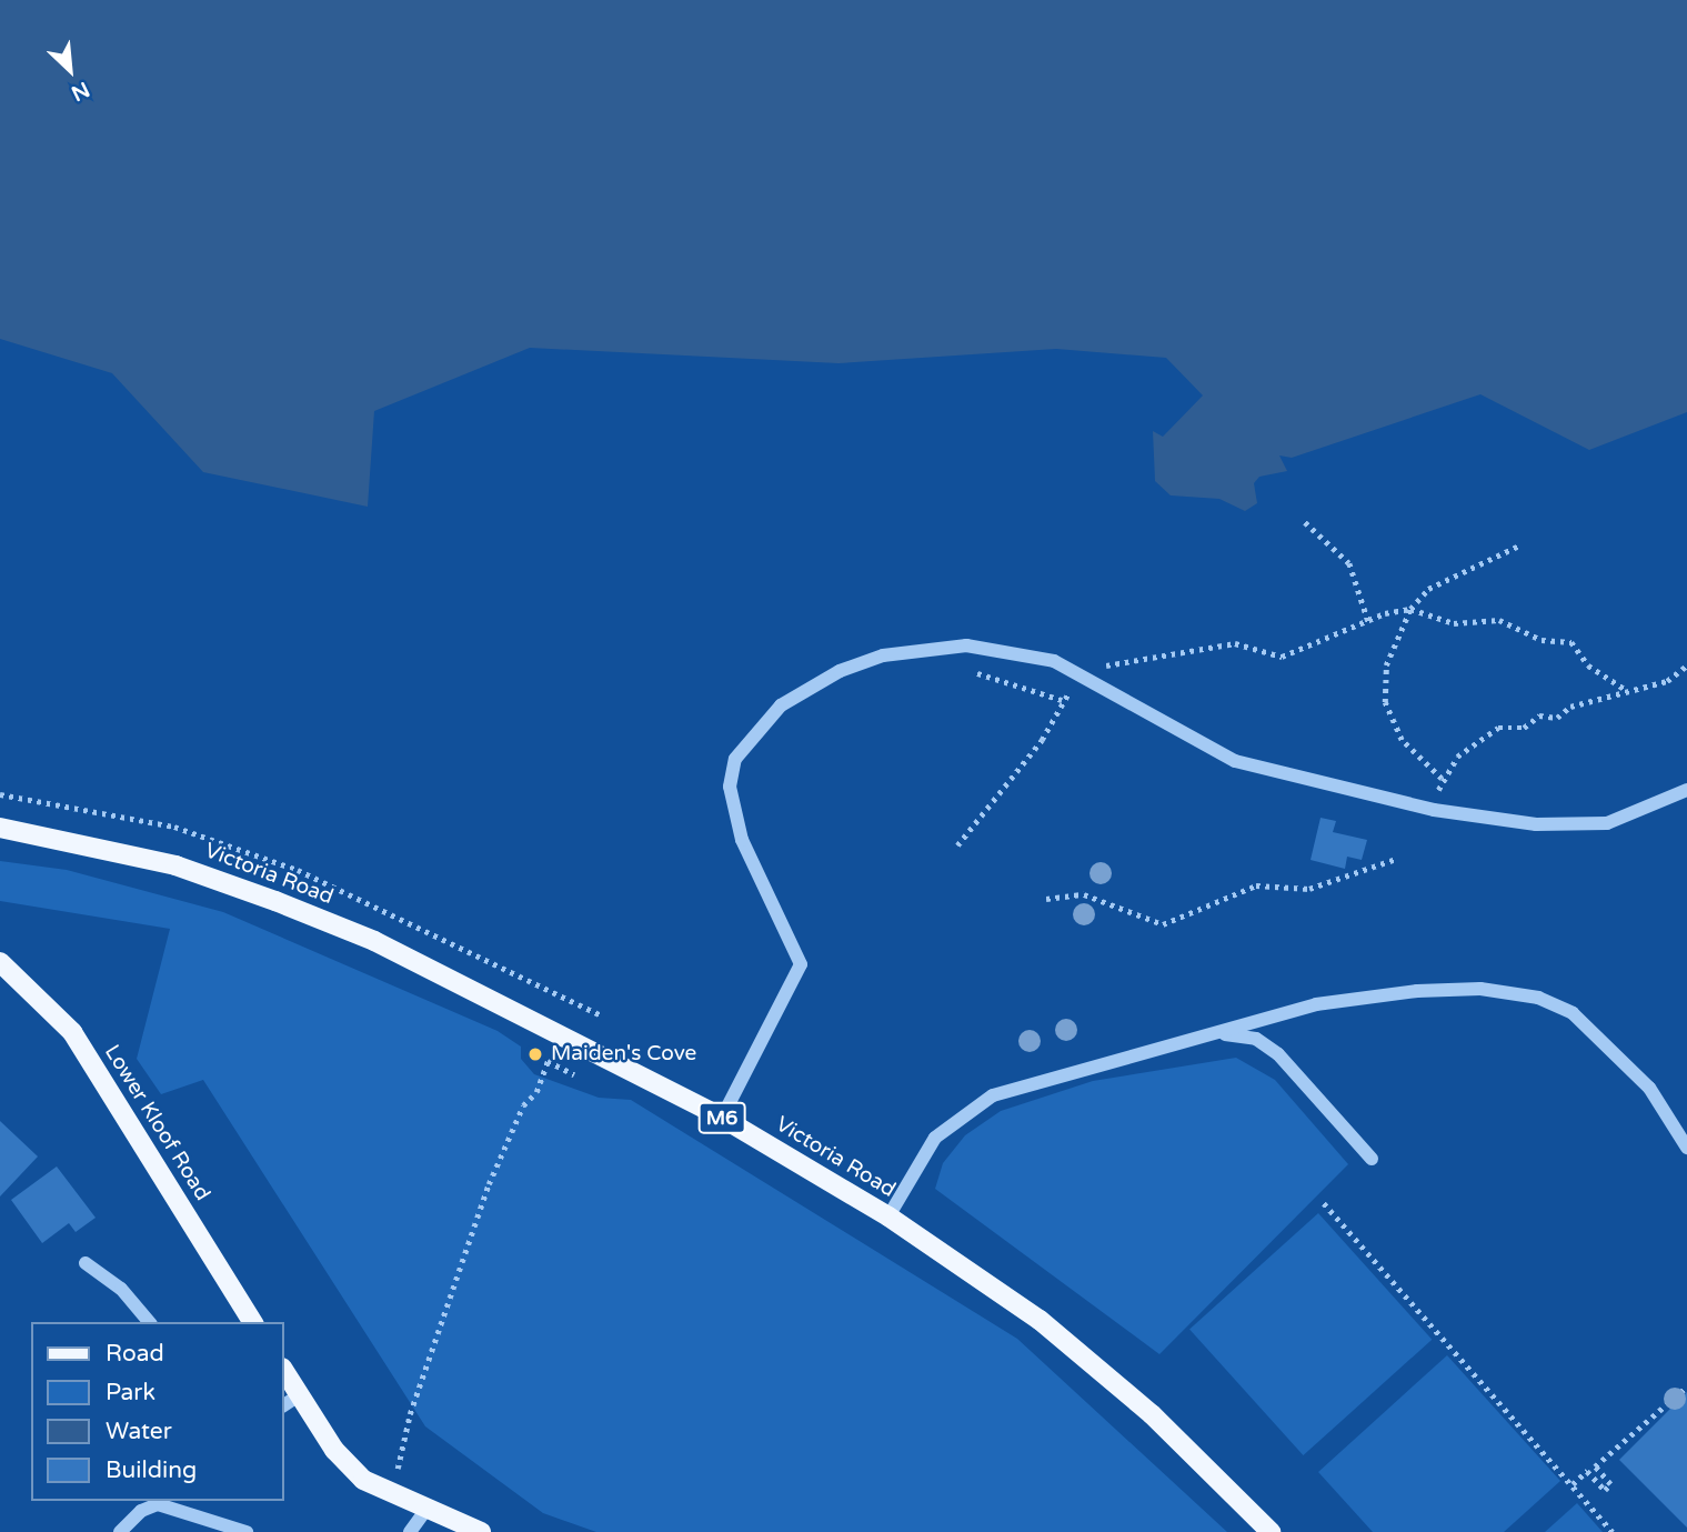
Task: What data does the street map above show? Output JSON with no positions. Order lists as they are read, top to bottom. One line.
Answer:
{"streets":{"main road":["Victoria Road","M6","Lower Kloof Road"]},"places":["Maiden's Cove"],"legend":["Road","Park","Water","Building"],"north":"bottom right"}
